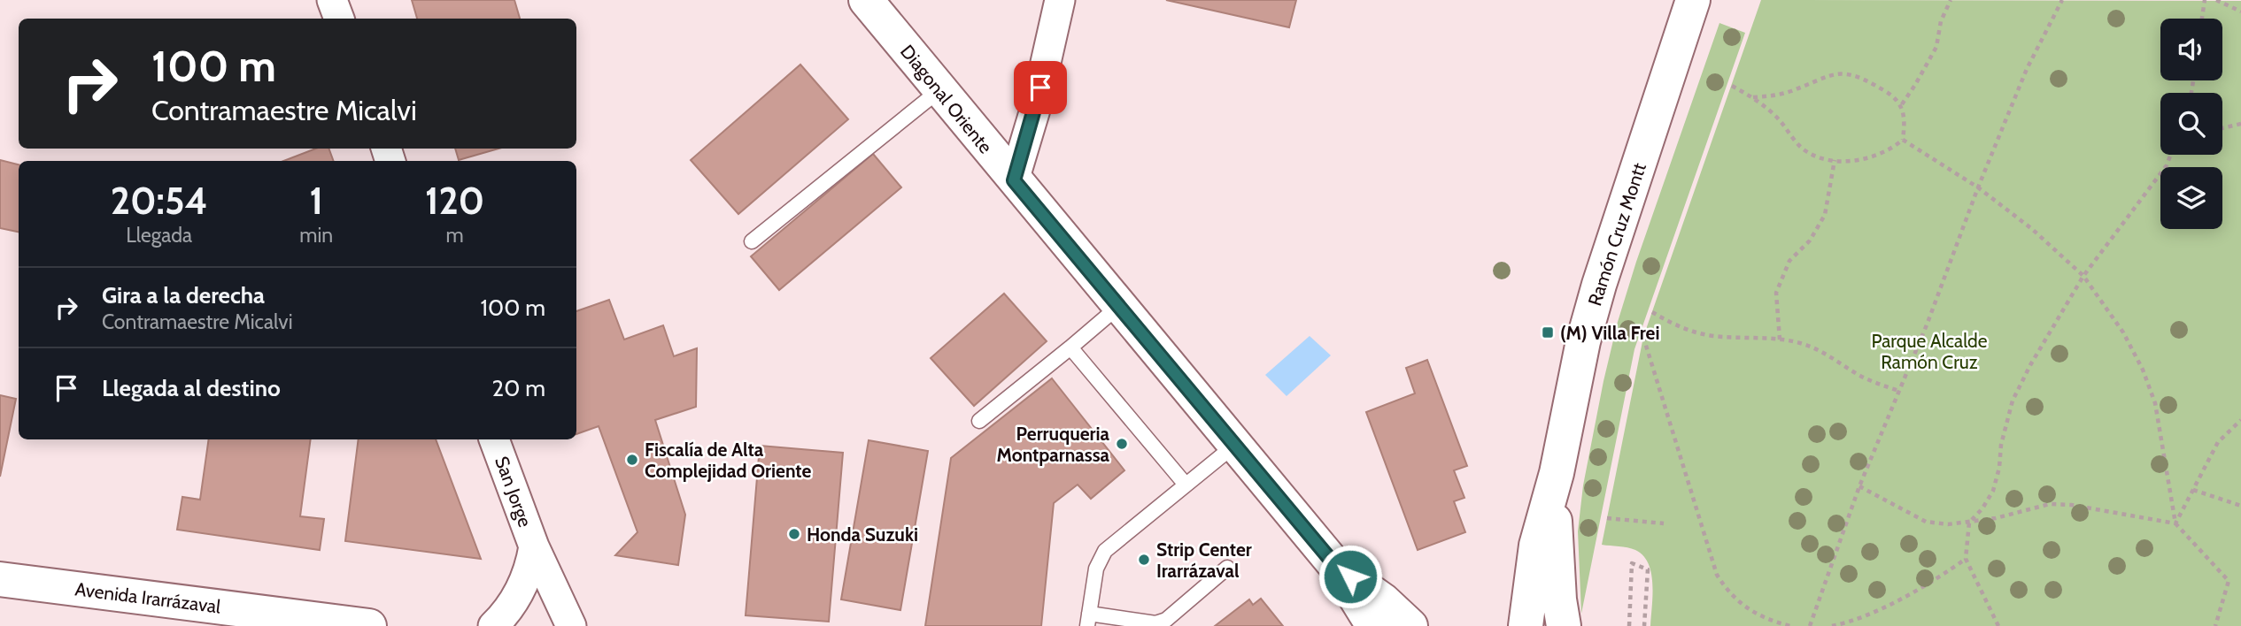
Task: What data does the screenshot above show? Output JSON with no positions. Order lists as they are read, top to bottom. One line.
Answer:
{"streets":{"main road":["Diagonal Oriente","Ramón Cruz Montt","Avenida Irarrázaval"],"street":["San Jorge"]},"parks":["Parque Alcalde Ramón Cruz"],"places":{"transit":["(M) Villa Frei"],"other":["Perruqueria Montparnassa","Fiscalía de Alta Complejidad Oriente","Honda Suzuki","Strip Center Irarrázaval"]},"page":{"turn":["100 m","Contramaestre Micalvi"],"eta":["20:54","Llegada","1","min","120","m"],"list":[{"name":"Gira a la derecha","note":"Contramaestre Micalvi","value":"100 m"},{"name":"Llegada al destino","value":"20 m"}]}}
